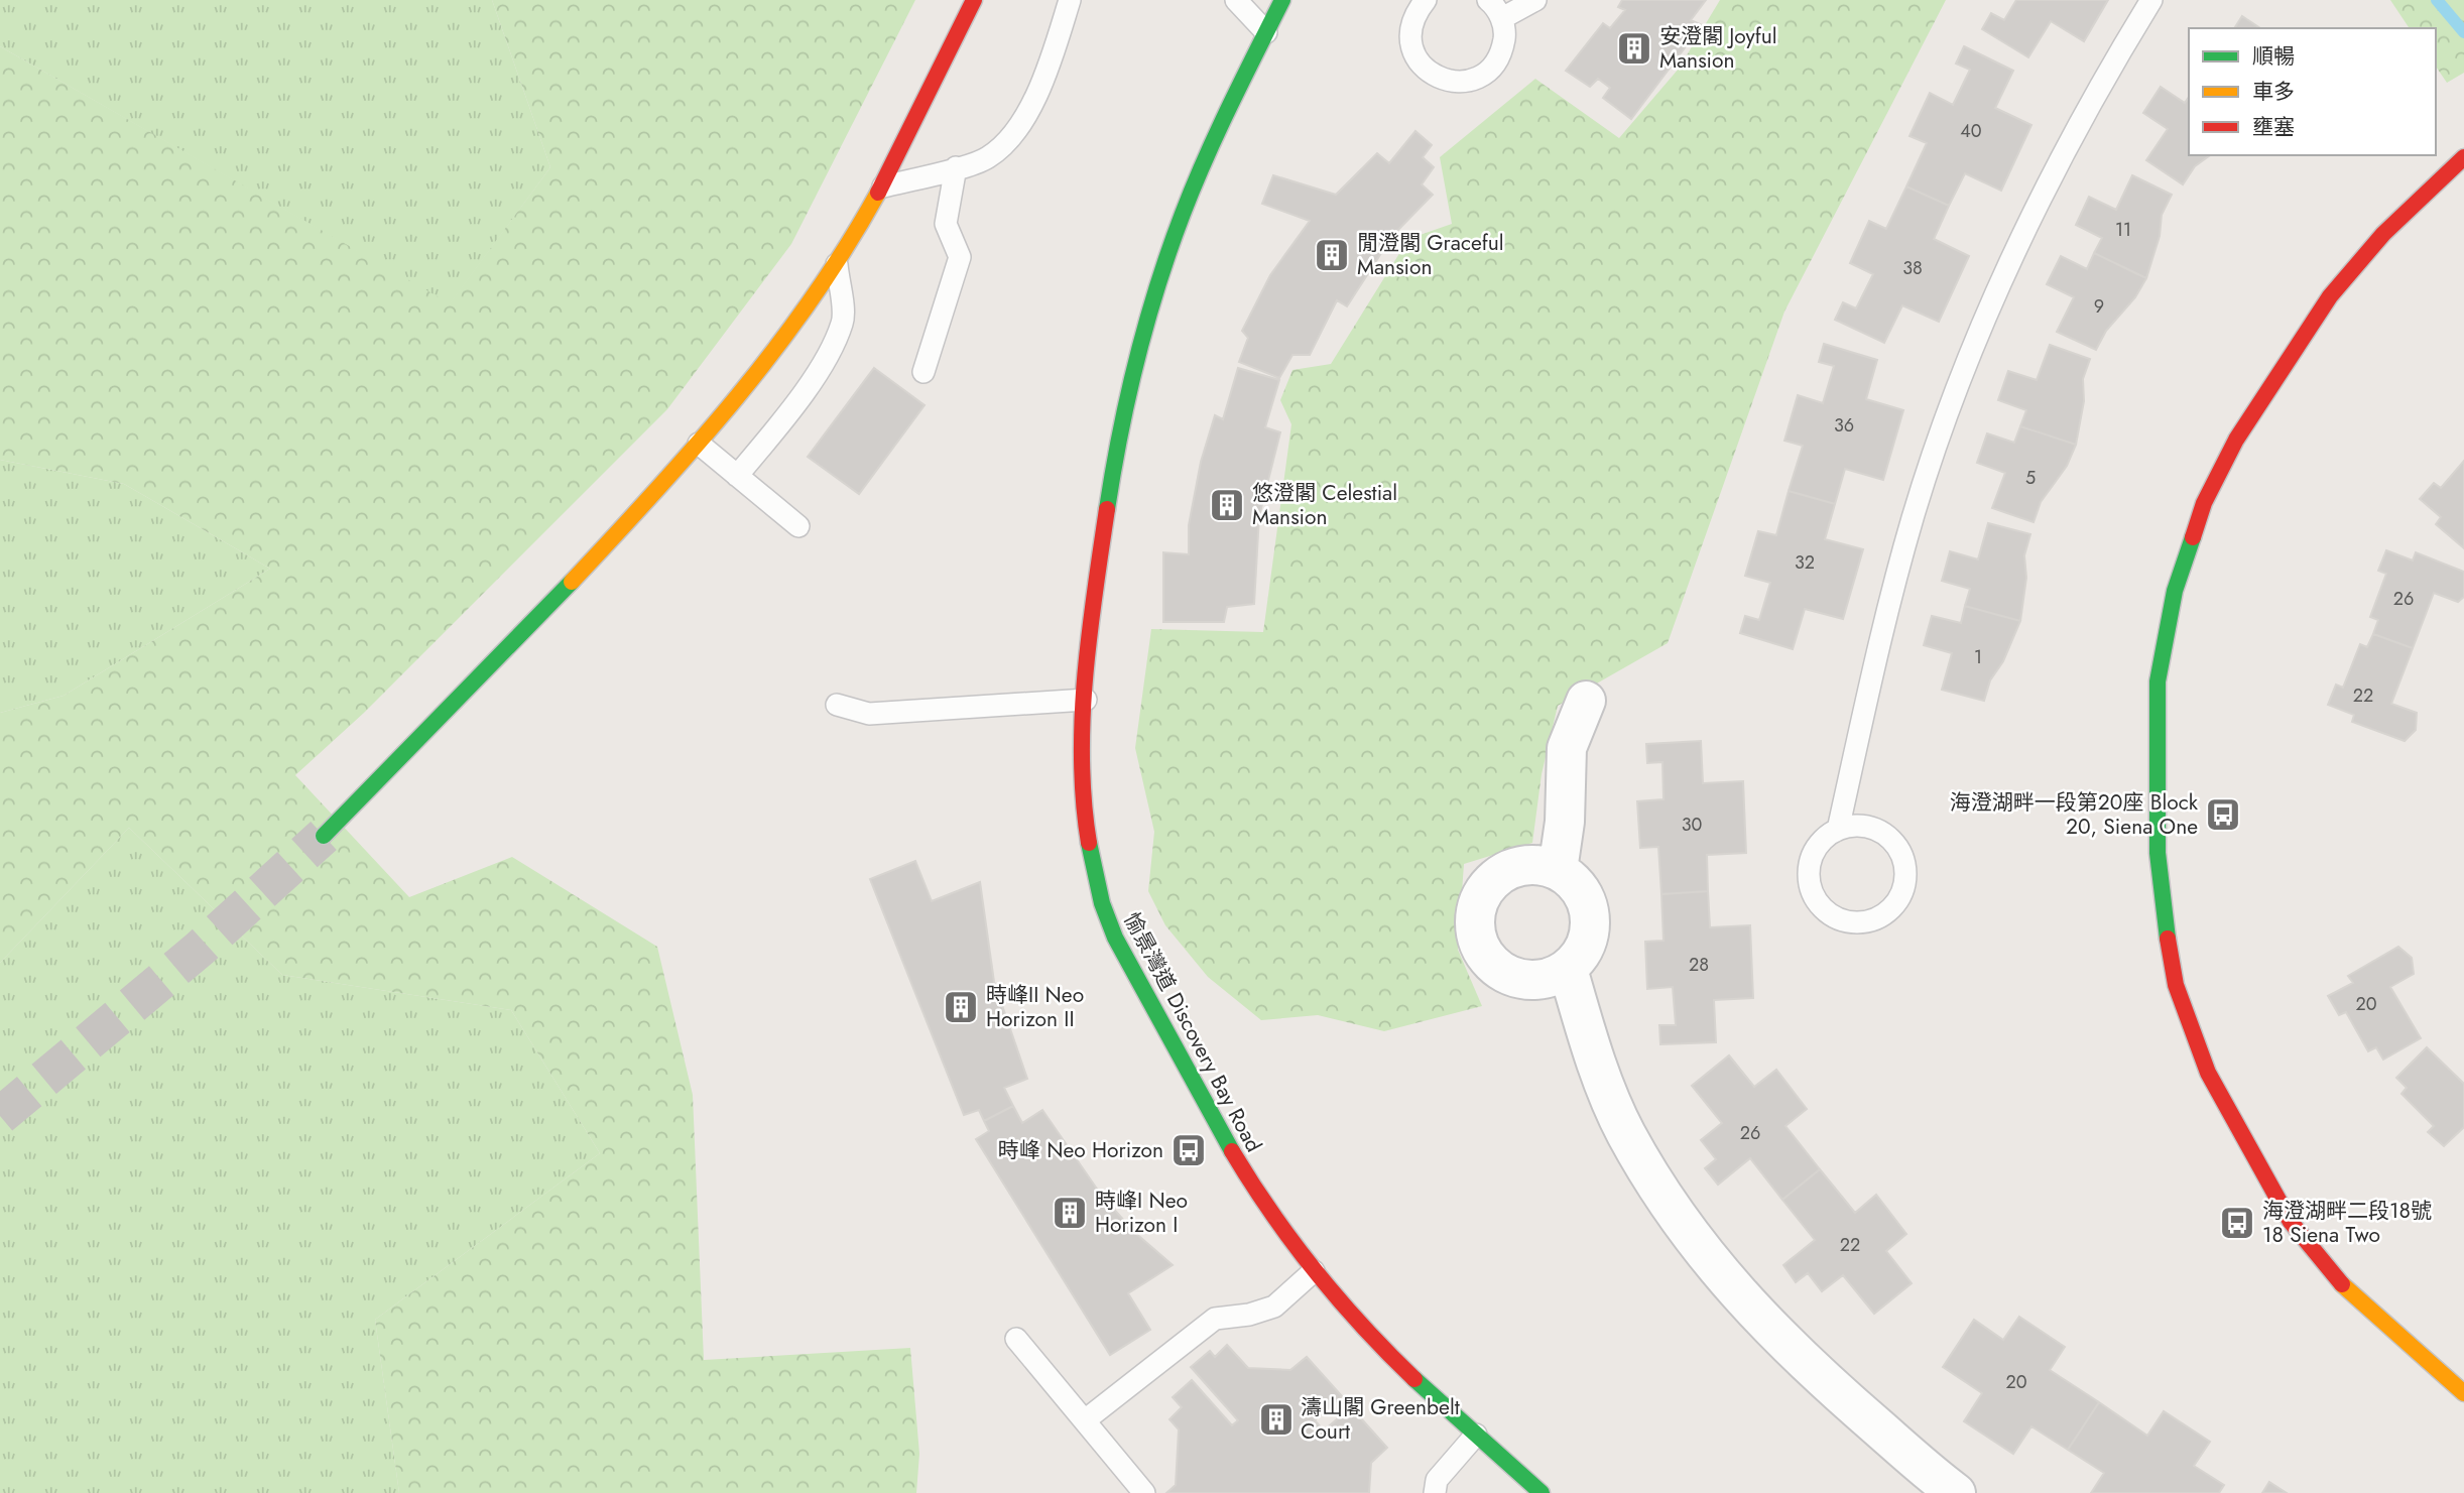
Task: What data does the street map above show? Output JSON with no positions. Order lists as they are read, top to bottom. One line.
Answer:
{"streets":{"street":["愉景灣道 Discovery Bay Road"]},"places":{"building":["安澄閣 Joyful Mansion","閒澄閣 Graceful Mansion","悠澄閣 Celestial Mansion","時峰II Neo Horizon II","時峰I Neo Horizon I","濤山閣 Greenbelt Court"],"bus stop":["海澄湖畔一段第20座 Block 20, Siena One","時峰 Neo Horizon","海澄湖畔二段18號 18 Siena Two"]},"house_numbers":["40","11","38","9","36","5","32","26","1","22","30","28","20","26","22","20"],"legend":["順暢","車多","壅塞"]}
